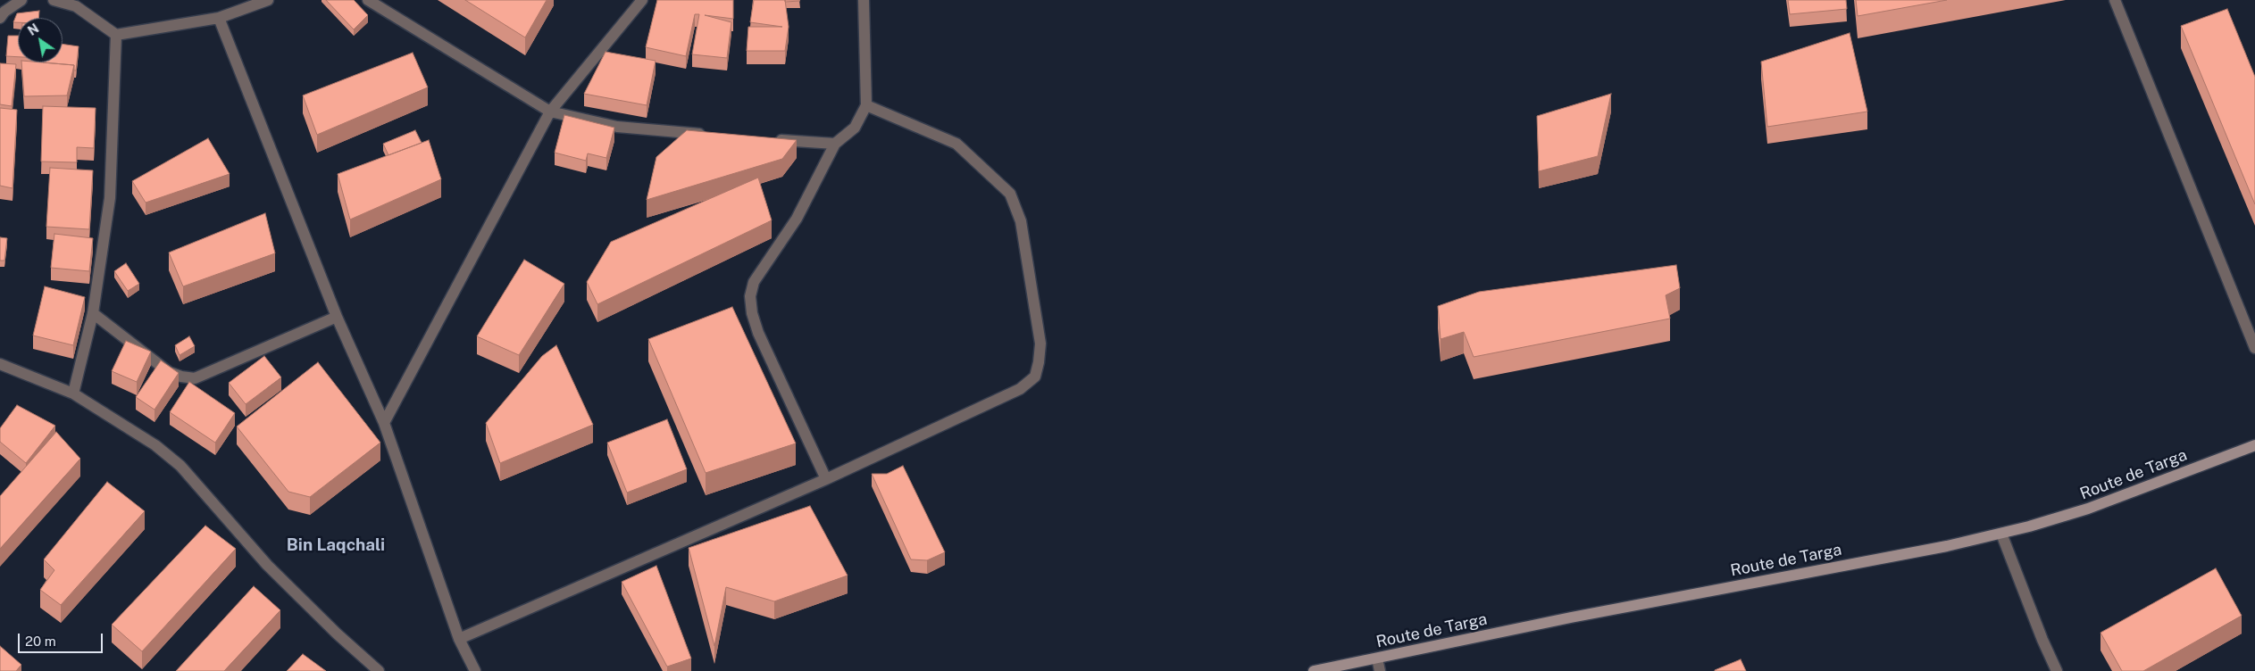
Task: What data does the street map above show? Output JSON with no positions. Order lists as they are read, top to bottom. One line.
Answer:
{"streets":{"main road":["Route de Targa"]},"districts":["Bin Laqchali"],"scale_bar":"20 m","north":"top left"}
